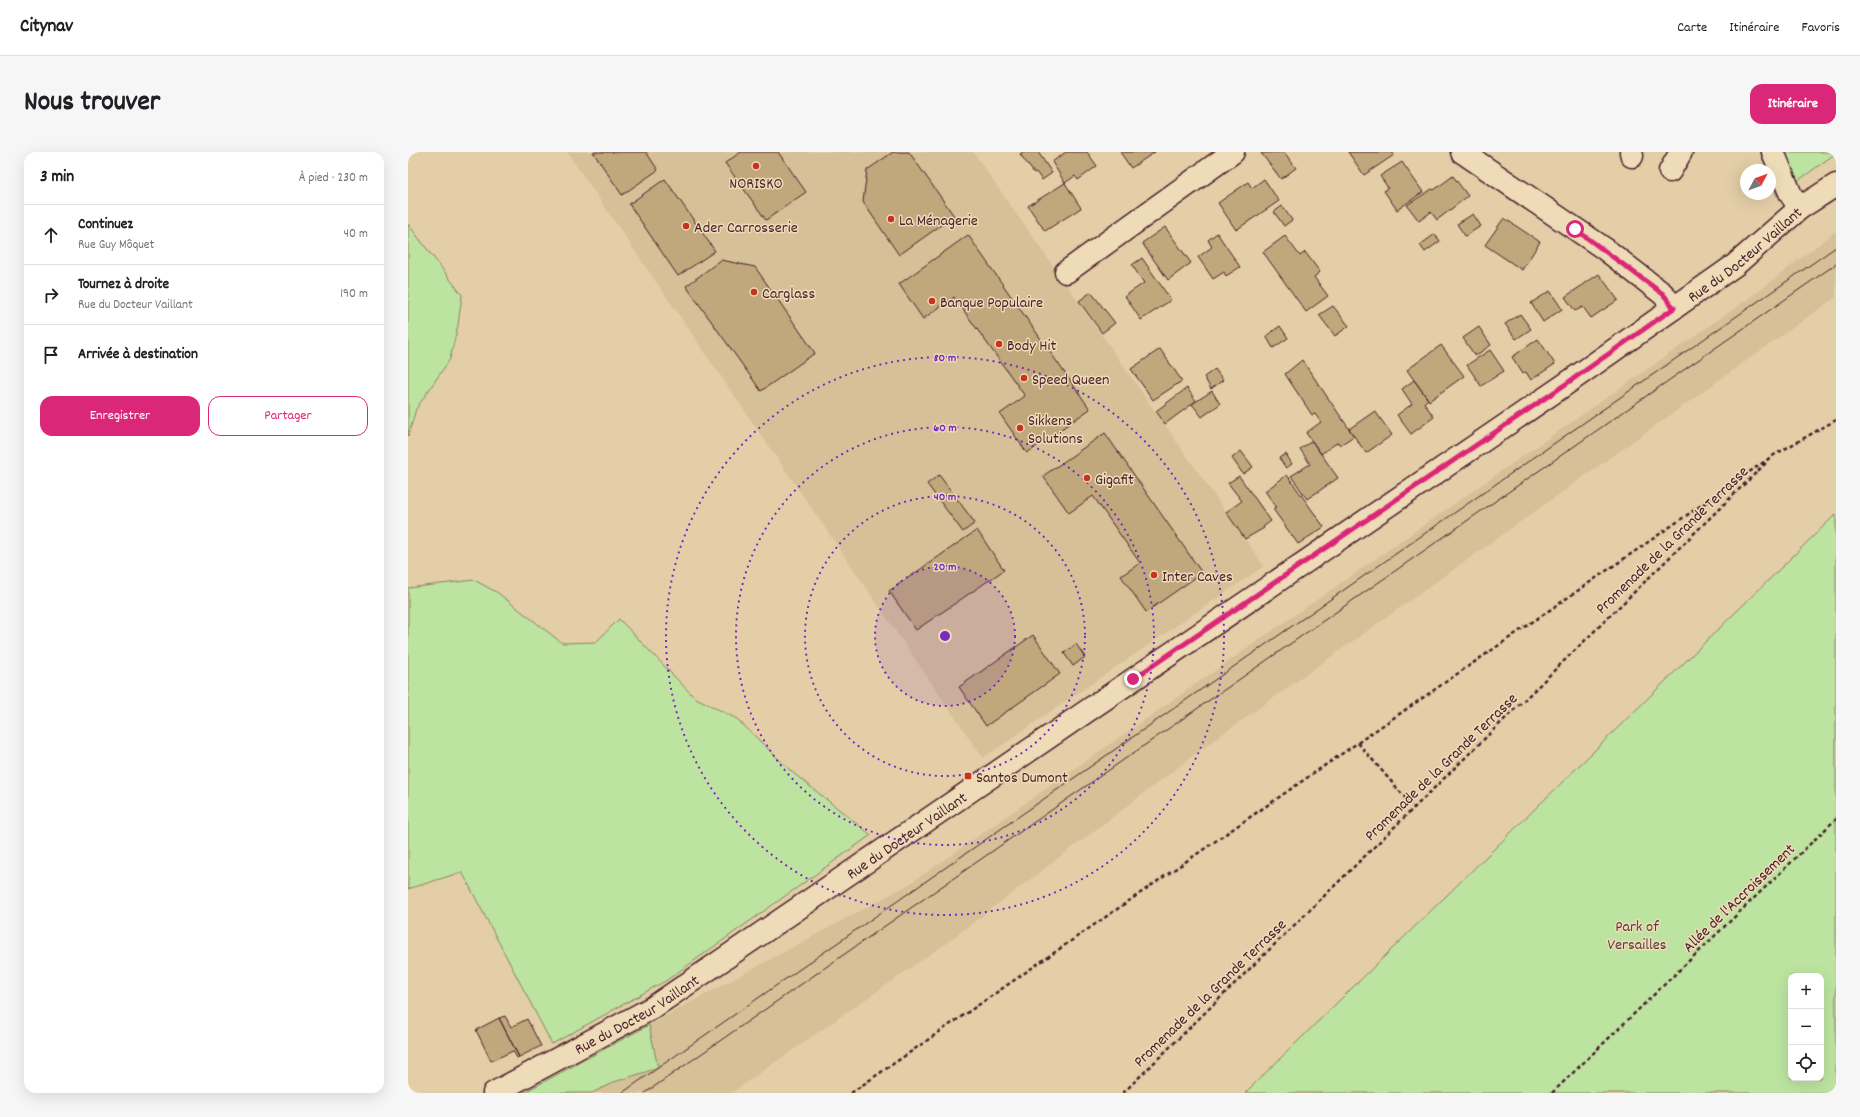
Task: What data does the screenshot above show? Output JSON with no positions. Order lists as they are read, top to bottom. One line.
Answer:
{"streets":{"main road":["Rue du Docteur Vaillant"],"path":["Promenade de la Grande Terrasse","Allée de l'Accroissement"]},"parks":["Park of Versailles"],"places":{"other":["NORISKO","La Ménagerie","Ader Carrosserie","Carglass","Banque Populaire","Body Hit","Speed Queen","Sikkens Solutions","Gigafit","Inter Caves"],"transit":["Santos Dumont"]},"north":"top right","page":{"header":"Citynav","nav":["Carte","Itinéraire","Favoris"],"title":"Nous trouver","buttons":["Itinéraire",["Enregistrer","Partager"]],"heading":["3 min","À pied · 230 m"],"list":[["Continuez","Rue Guy Môquet","40 m"],["Tournez à droite","Rue du Docteur Vaillant","190 m"],"Arrivée à destination"],"map_buttons":["+","−"]},"rings":["80 m","60 m","40 m","20 m"]}
